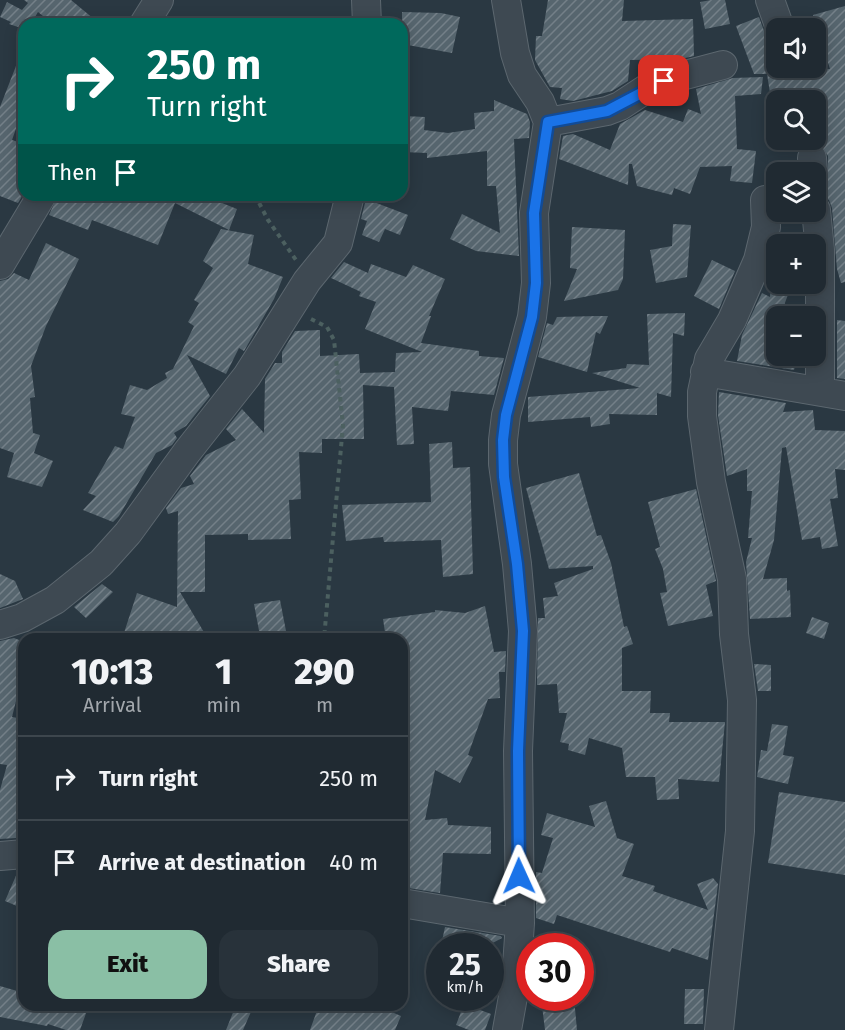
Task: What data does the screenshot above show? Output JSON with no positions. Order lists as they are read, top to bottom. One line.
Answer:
{"page":{"map_buttons":["+","−"],"turn":["250 m","Turn right"],"then":"Then","eta":["10:13","Arrival","1","min","290","m"],"list":[{"name":"Turn right","value":"250 m"},{"name":"Arrive at destination","value":"40 m"}],"buttons":["Exit","Share"],"speed":"25 km/h","limit":"30"}}
